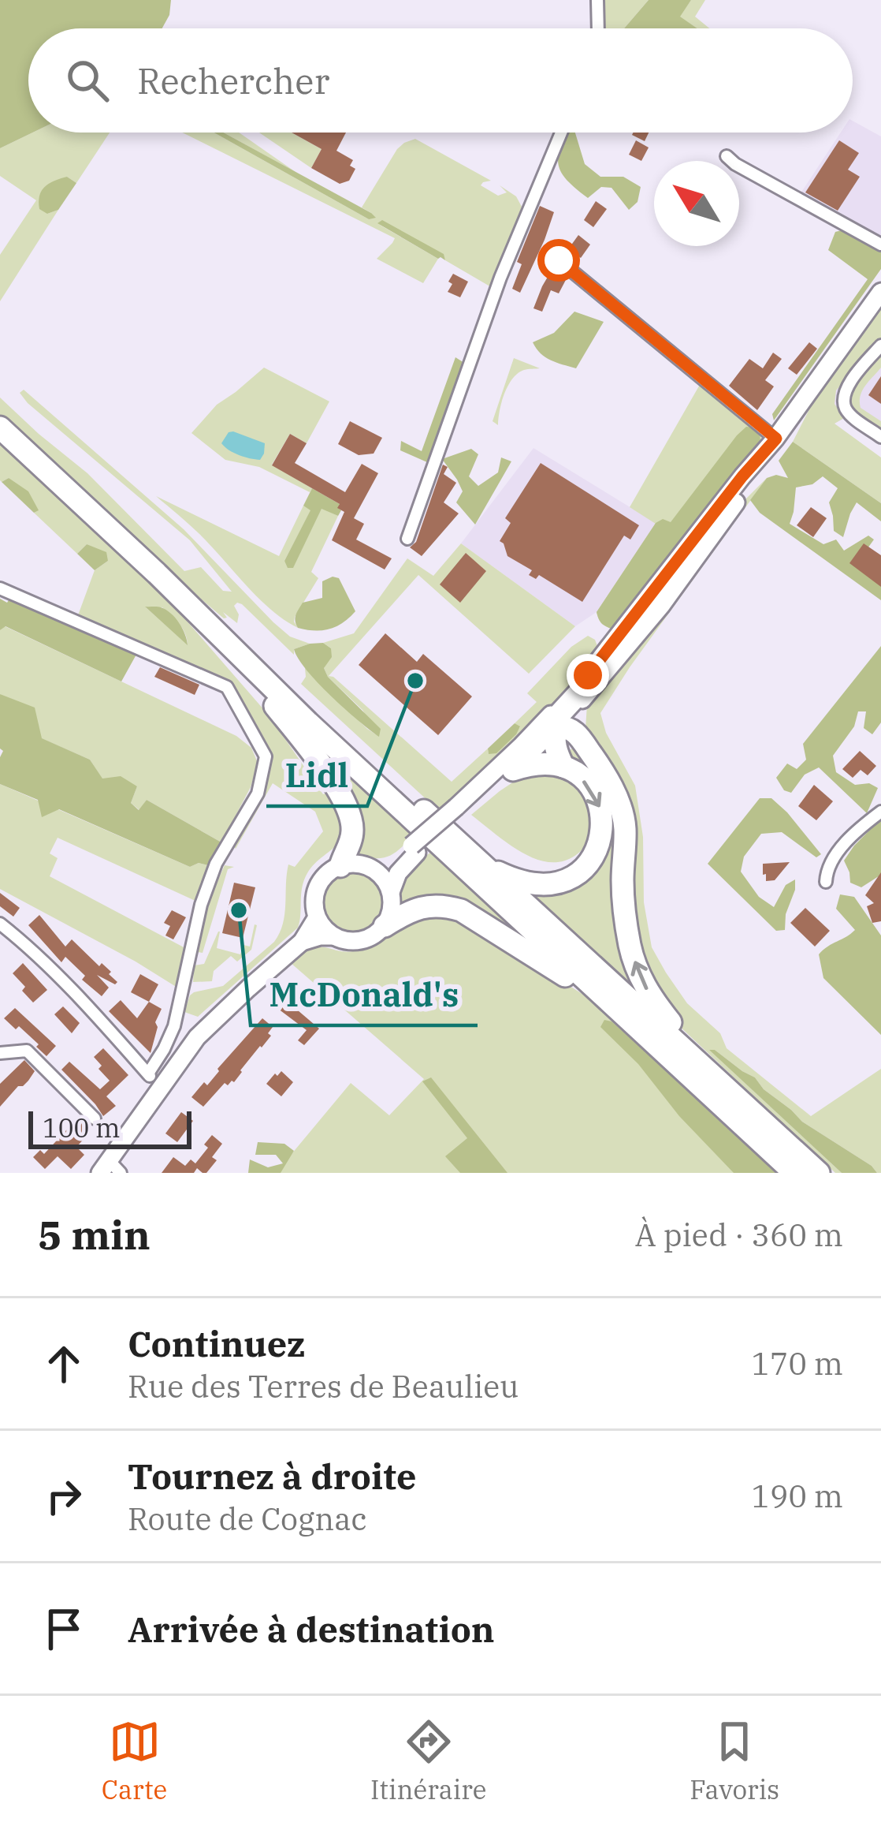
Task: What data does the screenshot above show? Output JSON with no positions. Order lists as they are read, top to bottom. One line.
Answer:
{"places":["Lidl","McDonald's"],"scale_bar":"100 m","north":"top left","page":{"search":"Rechercher","scale":"100 m","heading":["5 min","À pied · 360 m"],"list":[["Continuez","Rue des Terres de Beaulieu","170 m"],["Tournez à droite","Route de Cognac","190 m"],"Arrivée à destination"],"nav":["Carte","Itinéraire","Favoris"]}}
